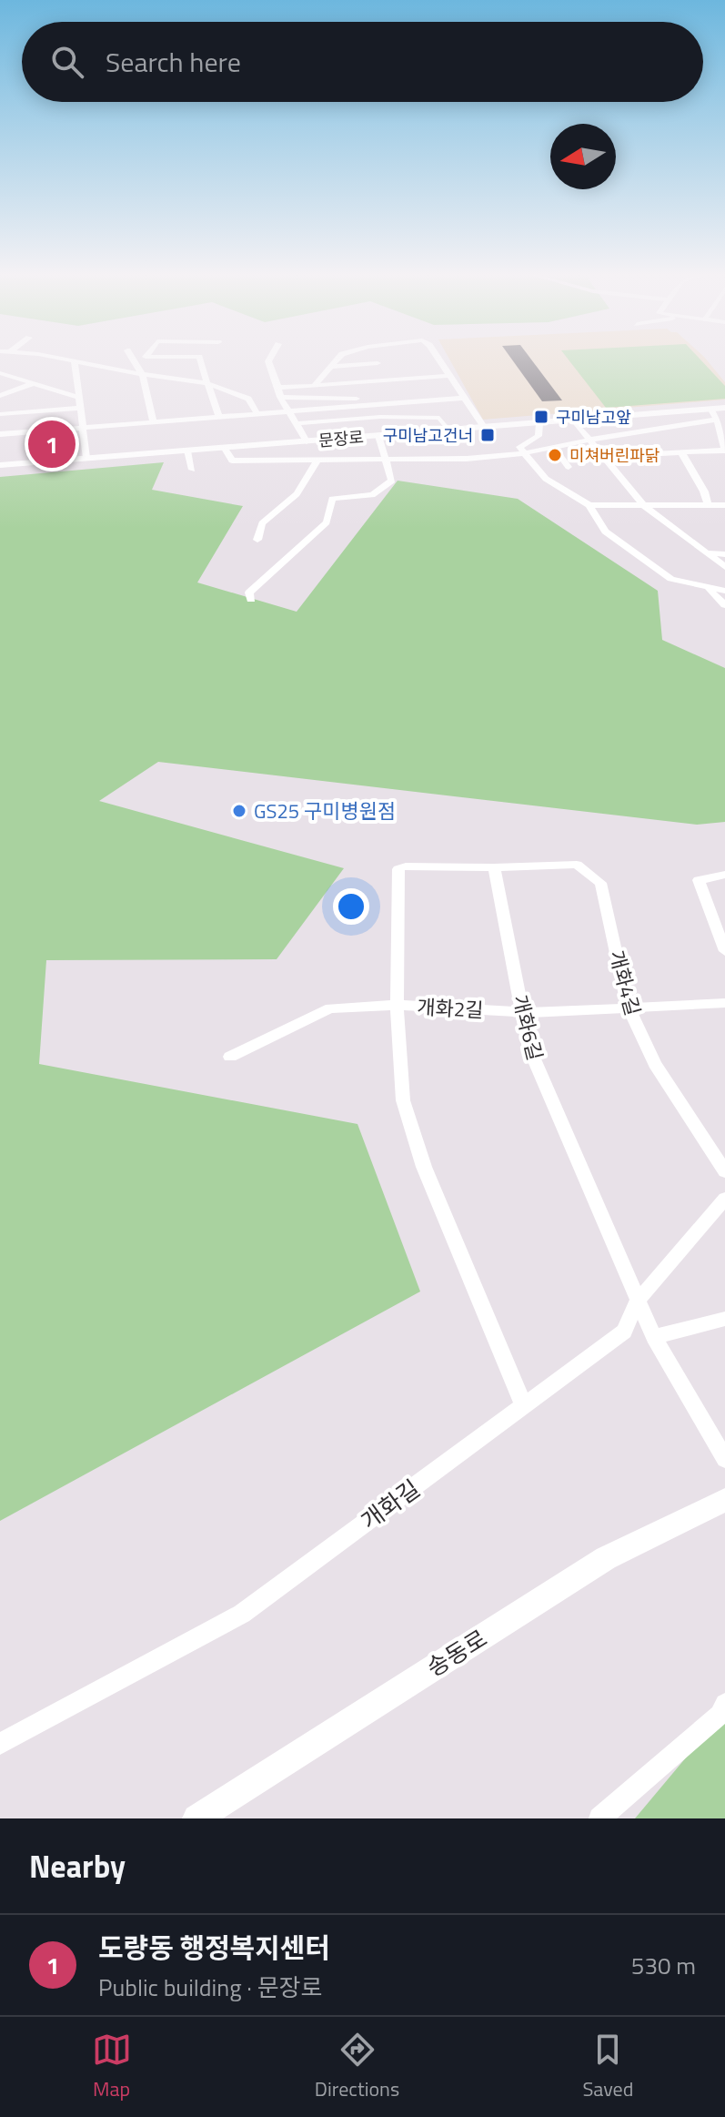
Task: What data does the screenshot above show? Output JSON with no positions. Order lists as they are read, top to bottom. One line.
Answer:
{"streets":{"street":["문장로","개화4길","개화2길","개화6길","개화길","송동로"]},"crossings":[["개화4길","개화2길"],["개화4길","개화6길"],["개화2길","개화6길"],["개화6길","개화길"]],"places":{"transit":["구미남고앞","구미남고건너"],"other":["미쳐버린파닭","GS25 구미병원점"]},"north":"left","page":{"search":"Search here","pins":"1","heading":"Nearby","list":[{"mark":"1","name":"도량동 행정복지센터","note":"Public building · 문장로","value":"530 m"}],"nav":["Map","Directions","Saved"]}}
